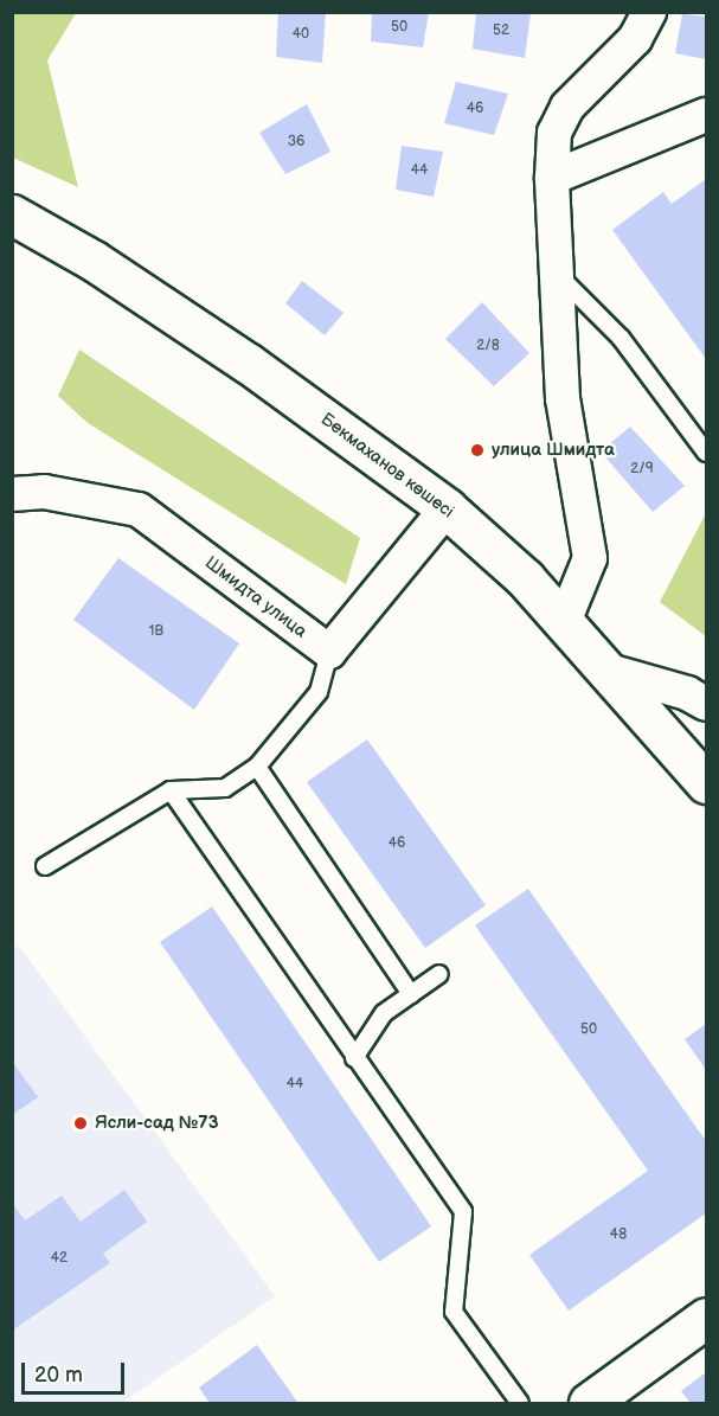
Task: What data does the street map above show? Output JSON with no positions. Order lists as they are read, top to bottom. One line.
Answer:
{"streets":{"main road":["Бекмаханов көшесі"],"street":["Шмидта улица"]},"places":["улица Шмидта","Ясли-сад №73"],"house_numbers":["50","52","40","46","36","44","2/8","2/9","1В","46","50","44","48","42"],"scale_bar":"20 m"}
